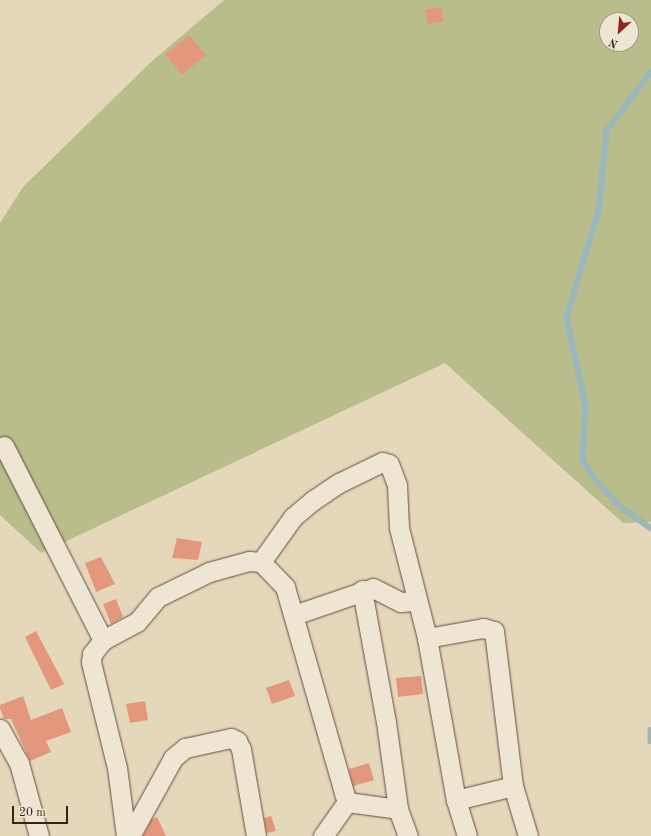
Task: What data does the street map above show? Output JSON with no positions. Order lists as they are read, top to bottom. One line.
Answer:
{"scale_bar":"20 m","north":"bottom left"}
